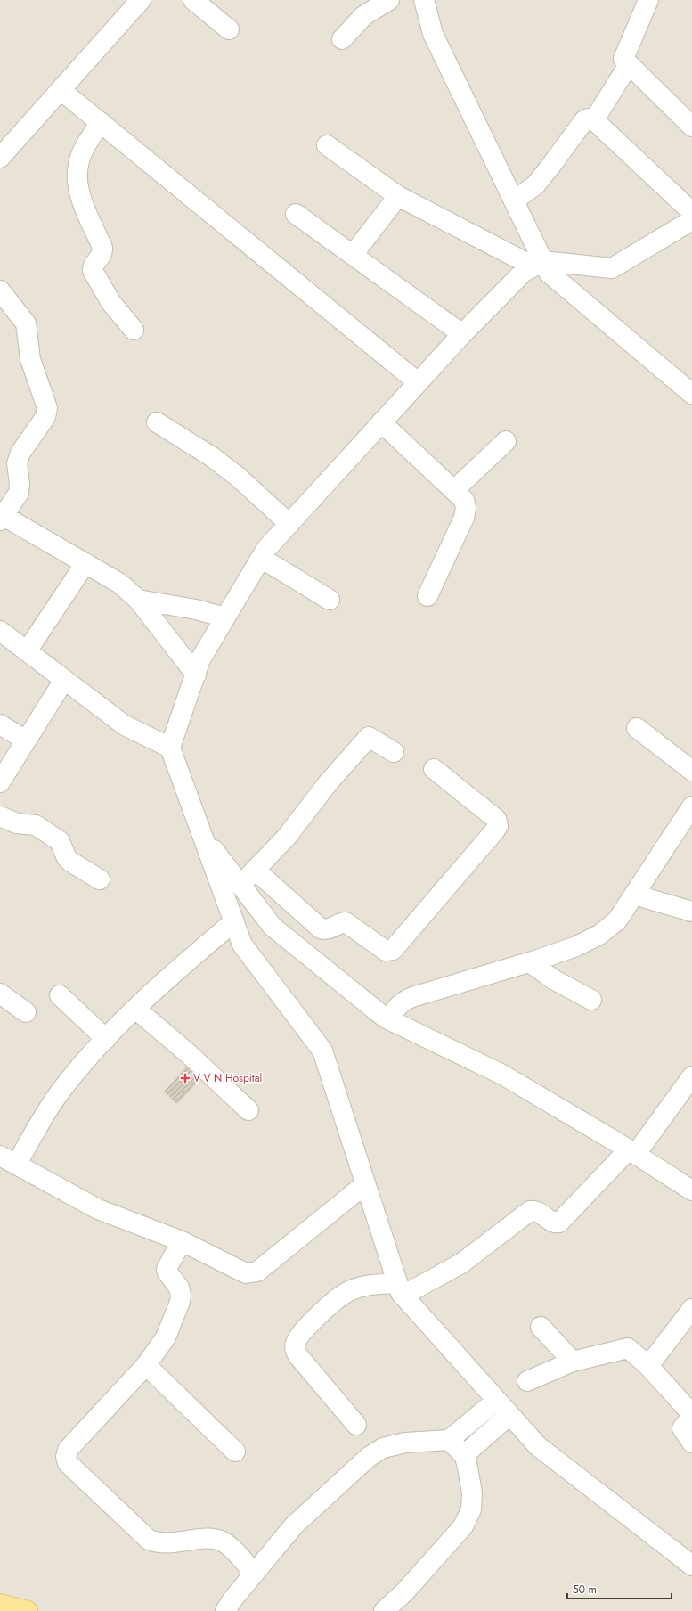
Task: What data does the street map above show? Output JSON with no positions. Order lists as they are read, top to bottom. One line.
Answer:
{"places":{"health":["V V N Hospital"]},"scale_bar":"50 m"}
